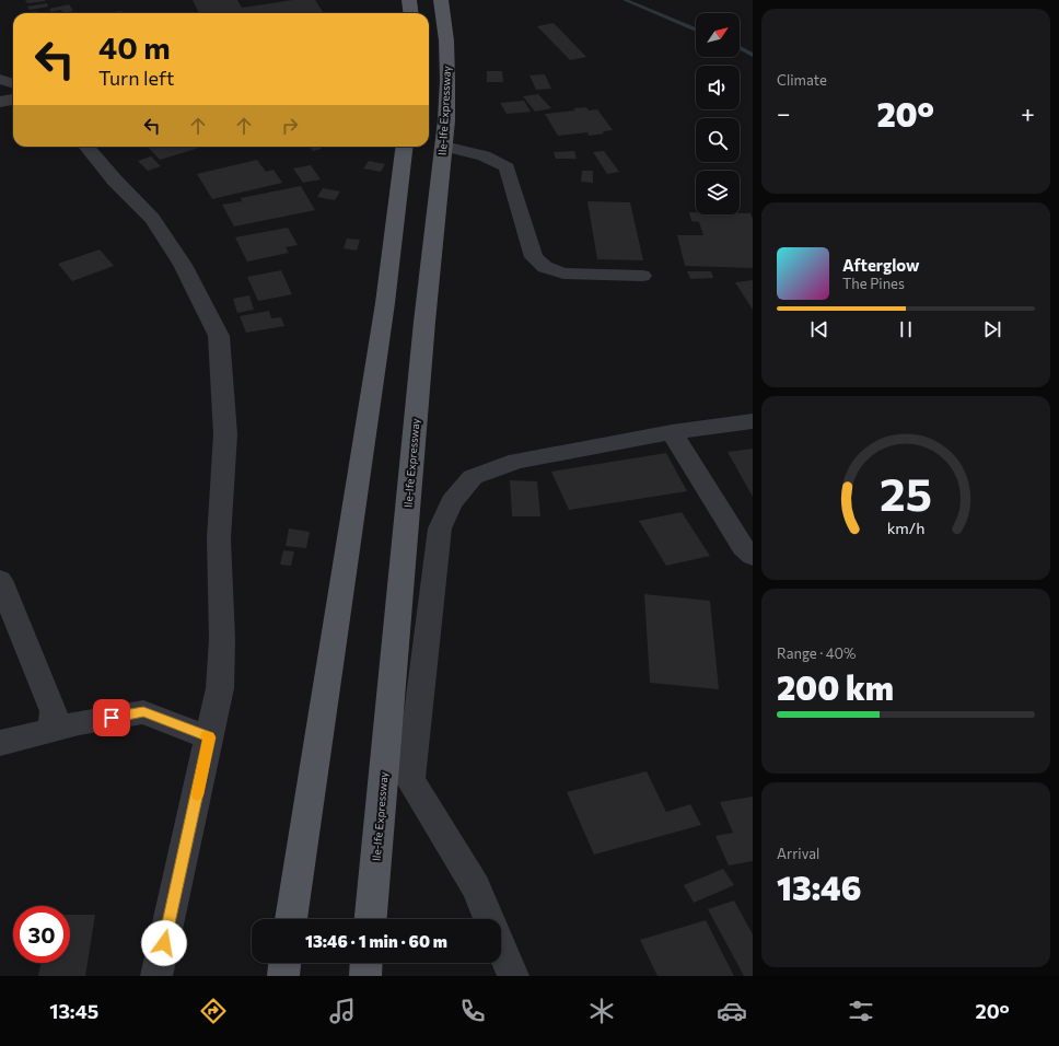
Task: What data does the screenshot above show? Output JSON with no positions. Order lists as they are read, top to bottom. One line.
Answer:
{"streets":{"main road":["Ile-Ife Expressway"]},"north":"top right","page":{"tile":["Climate",["Range · 40%","200 km"],["Arrival","13:46"]],"turn":["40 m","Turn left"],"heat":["−","20°","+"],"song":["Afterglow","The Pines"],"limit":"30","trip":"13:46 · 1 min · 60 m","tabs":["13:45","20°"],"gauge":["25","km/h"]}}
